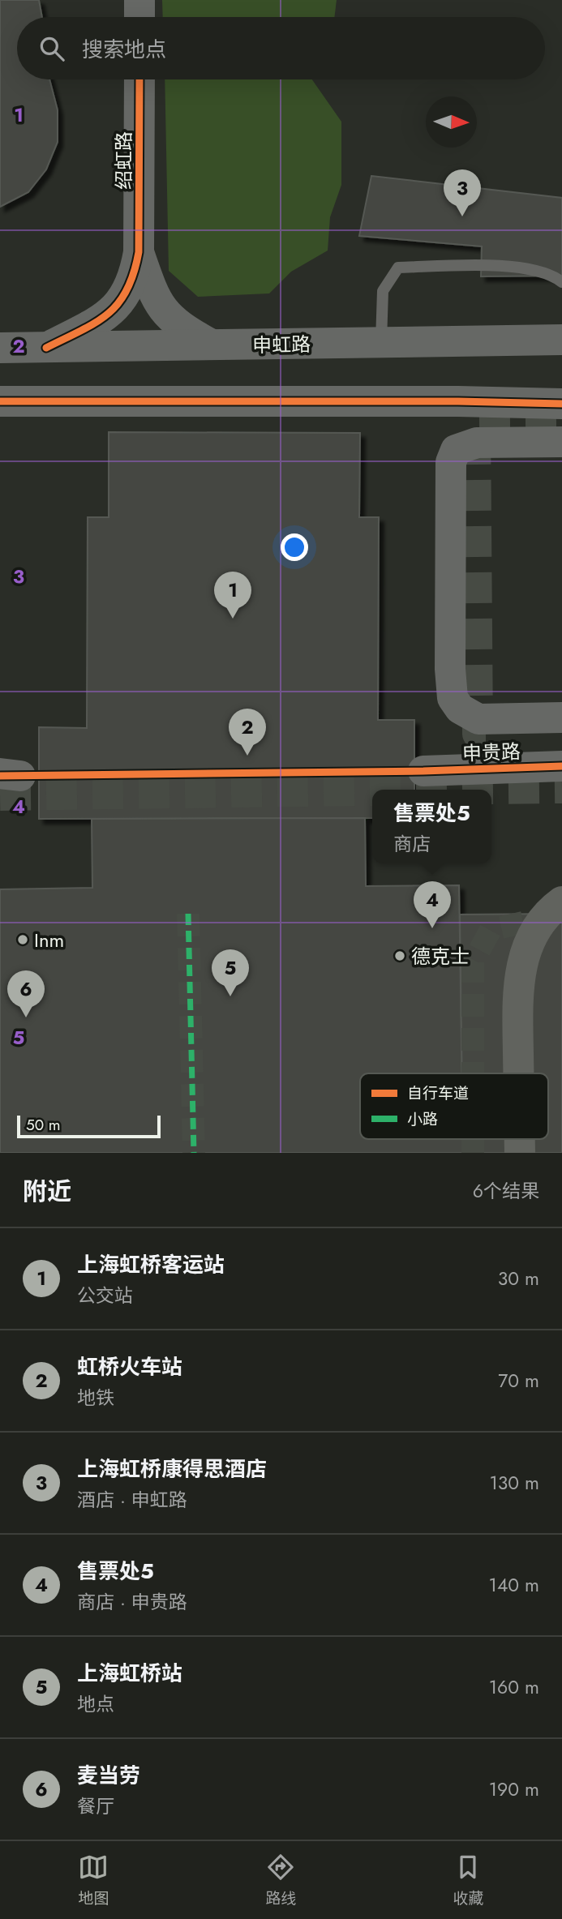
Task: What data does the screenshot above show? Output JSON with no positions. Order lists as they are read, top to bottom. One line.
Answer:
{"streets":{"street":["绍虹路","申虹路","申贵路"]},"places":["Inm","德克士"],"legend":["自行车道","小路"],"scale_bar":"50 m","north":"right","page":{"search":"搜索地点","pins":["3","1","2","4","5","6"],"popup":["售票处5","商店"],"scale":"50 m","heading":["附近","6个结果"],"list":[{"mark":"1","name":"上海虹桥客运站","note":"公交站","value":"30 m"},{"mark":"2","name":"虹桥火车站","note":"地铁","value":"70 m"},{"mark":"3","name":"上海虹桥康得思酒店","note":"酒店 · 申虹路","value":"130 m"},{"mark":"4","name":"售票处5","note":"商店 · 申贵路","value":"140 m"},{"mark":"5","name":"上海虹桥站","note":"地点","value":"160 m"},{"mark":"6","name":"麦当劳","note":"餐厅","value":"190 m"}],"nav":["地图","路线","收藏"]},"grid":{"rows":["1","2","3","4","5"]}}
